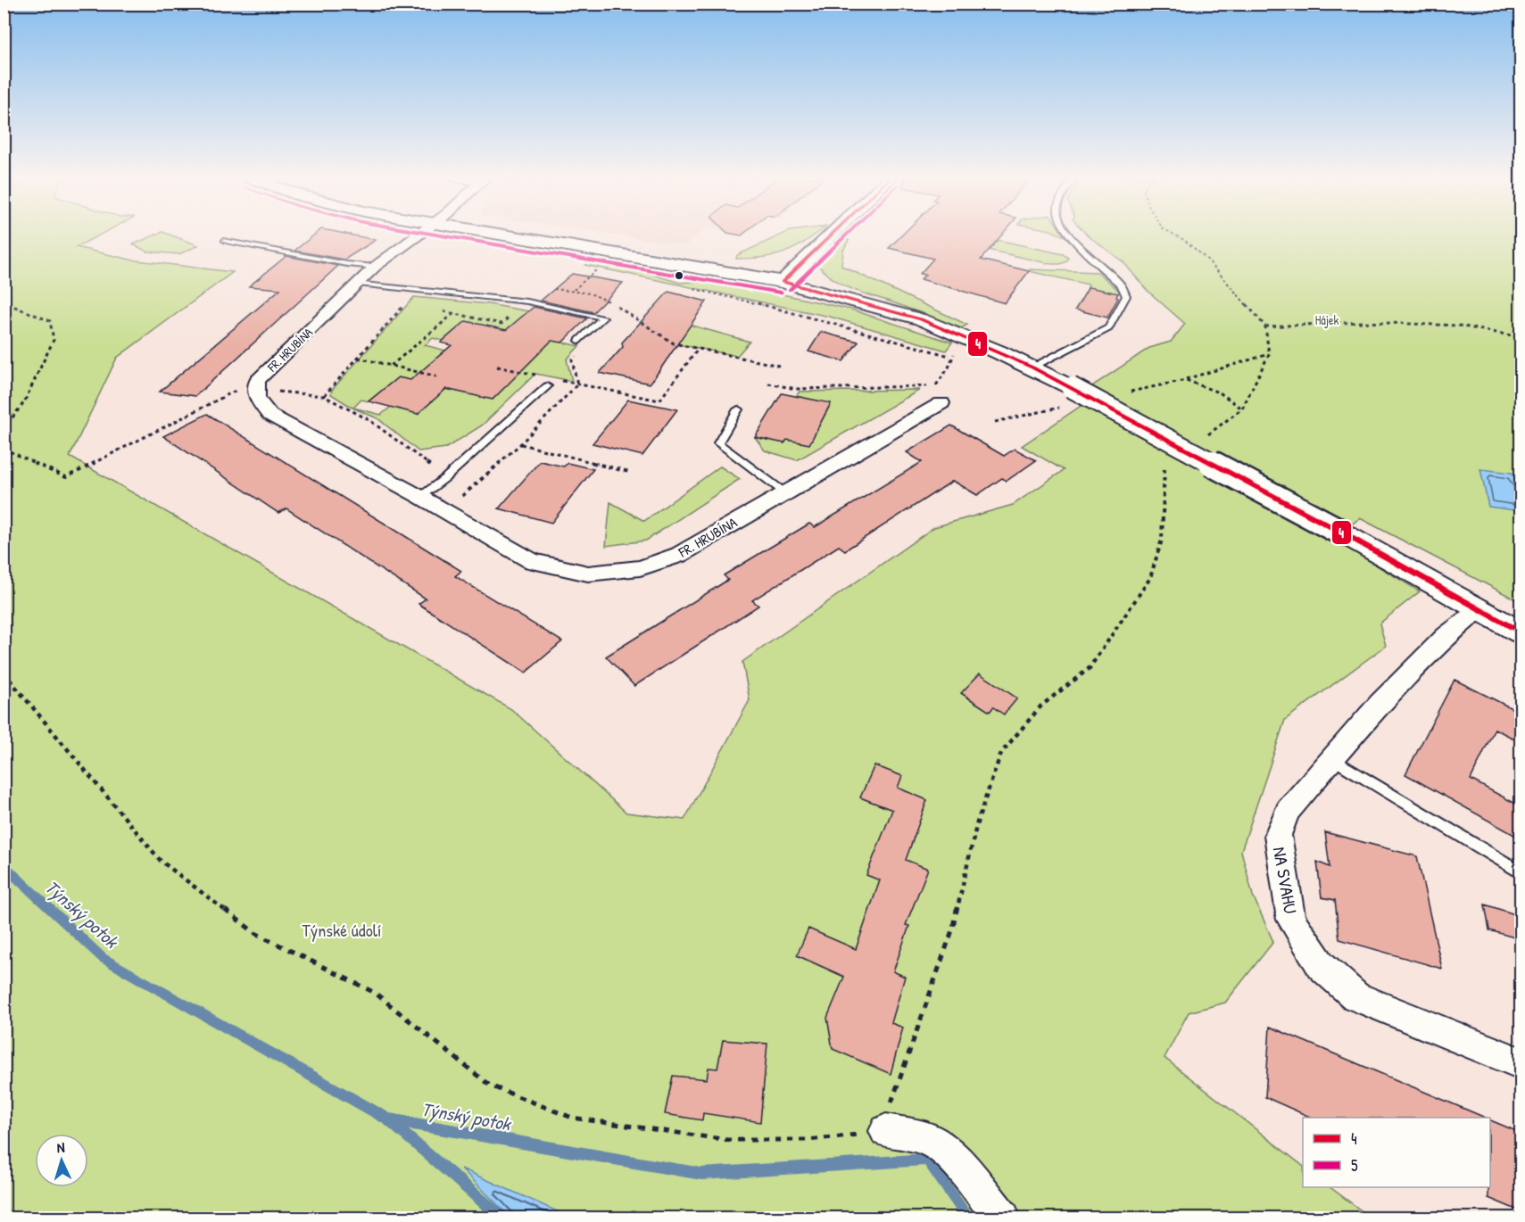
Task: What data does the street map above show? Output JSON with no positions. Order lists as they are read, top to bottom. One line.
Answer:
{"streets":{"street":["FR. HRUBÍNA","NA SVAHU"]},"water":["Týnský potok"],"parks":["Hájek","Týnské údolí"],"lines":["transit line 4","transit line 5"],"legend":["4","5"],"north":"top"}
